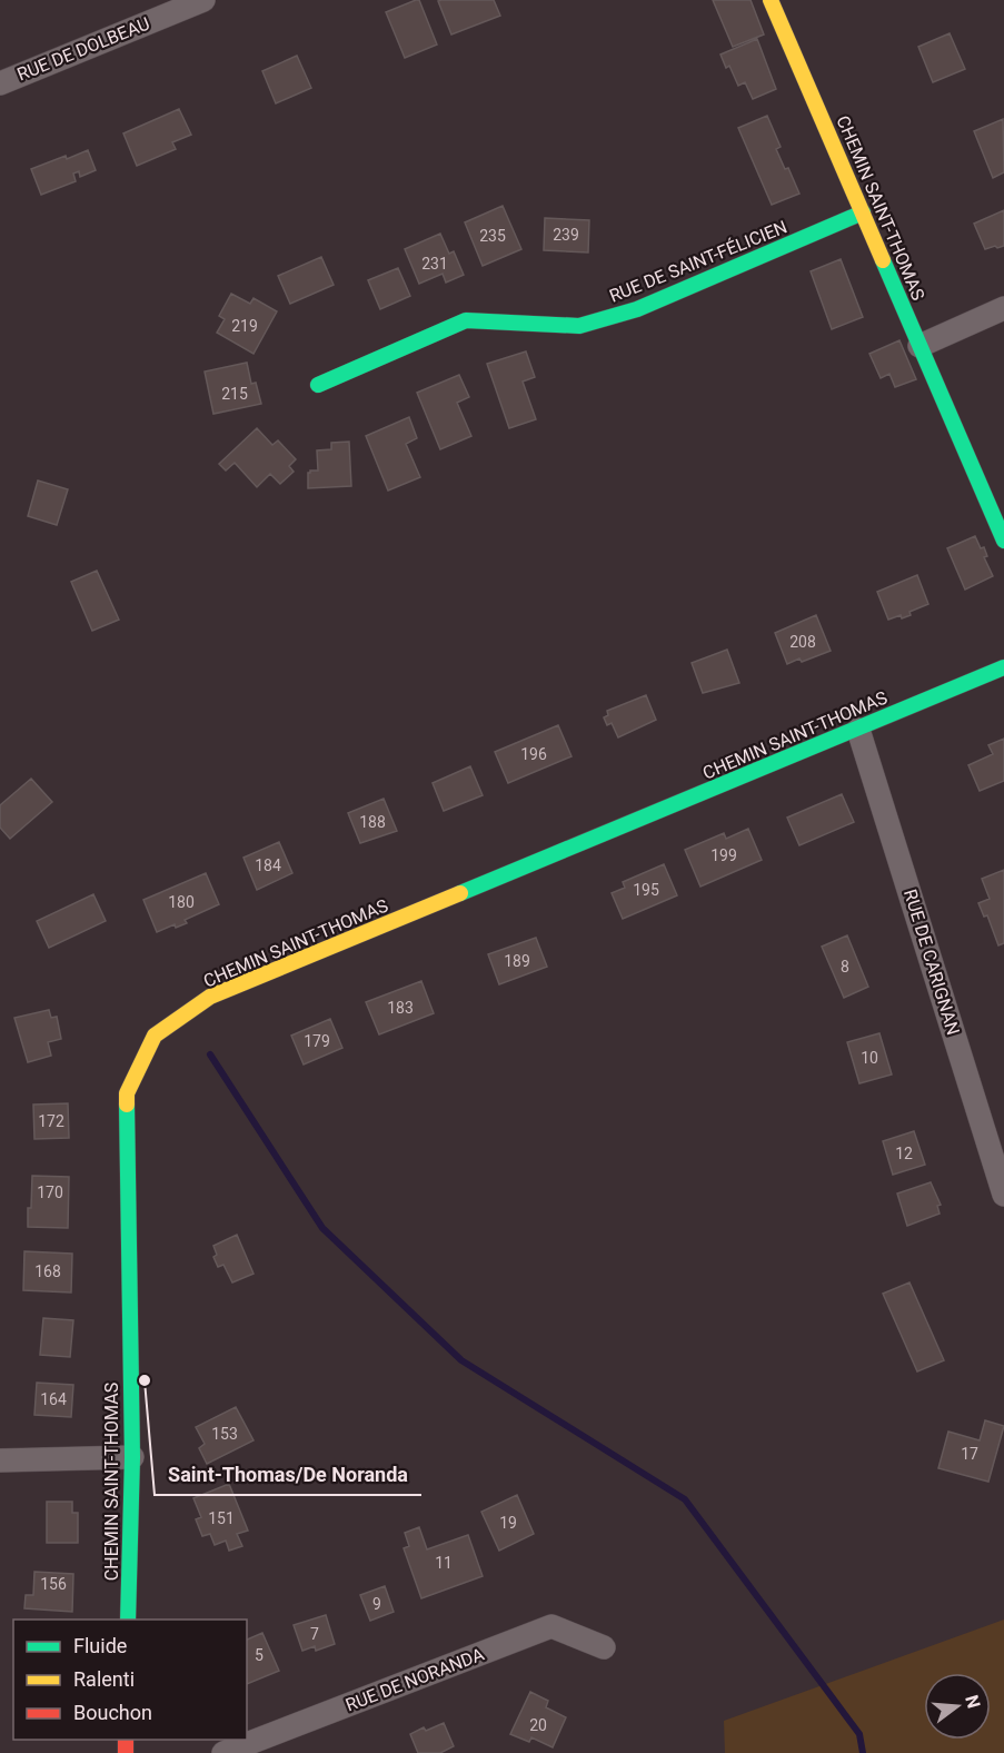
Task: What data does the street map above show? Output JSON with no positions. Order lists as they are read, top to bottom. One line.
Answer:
{"streets":{"street":["RUE DE DOLBEAU","CHEMIN SAINT-THOMAS","RUE DE SAINT-FÉLICIEN","RUE DE CARIGNAN","RUE DE NORANDA"]},"crossings":[["CHEMIN SAINT-THOMAS","RUE DE SAINT-FÉLICIEN"],["CHEMIN SAINT-THOMAS","RUE DE CARIGNAN"]],"places":["Saint-Thomas/De Noranda"],"house_numbers":["239","235","231","219","215","208","196","188","199","184","195","180","189","8","183","179","10","172","12","170","168","164","153","17","151","19","11","156","9","7","5","20"],"legend":["Fluide","Ralenti","Bouchon"],"north":"right"}
